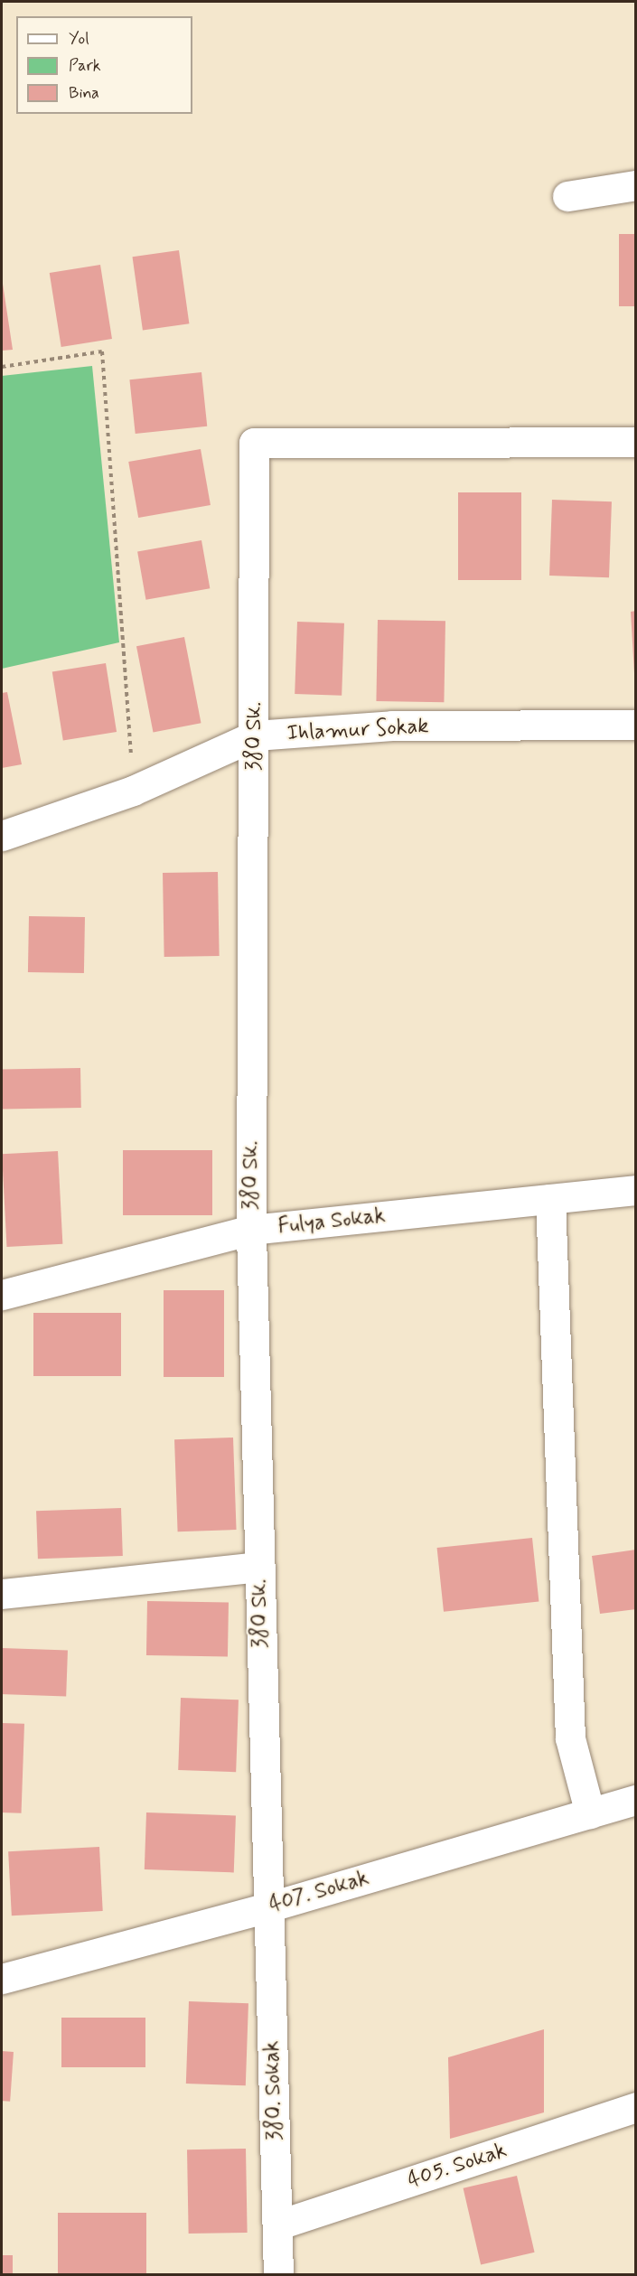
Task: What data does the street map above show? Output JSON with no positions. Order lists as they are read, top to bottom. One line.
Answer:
{"streets":{"street":["Ihlamur Sokak","380 Sk.","Fulya Sokak","407. Sokak","380. Sokak","405. Sokak"]},"crossings":[["Ihlamur Sokak","380 Sk."],["380 Sk.","Fulya Sokak"],["380 Sk.","407. Sokak"],["380 Sk.","380. Sokak"],["407. Sokak","380. Sokak"],["380. Sokak","405. Sokak"]],"legend":["Yol","Park","Bina"]}
